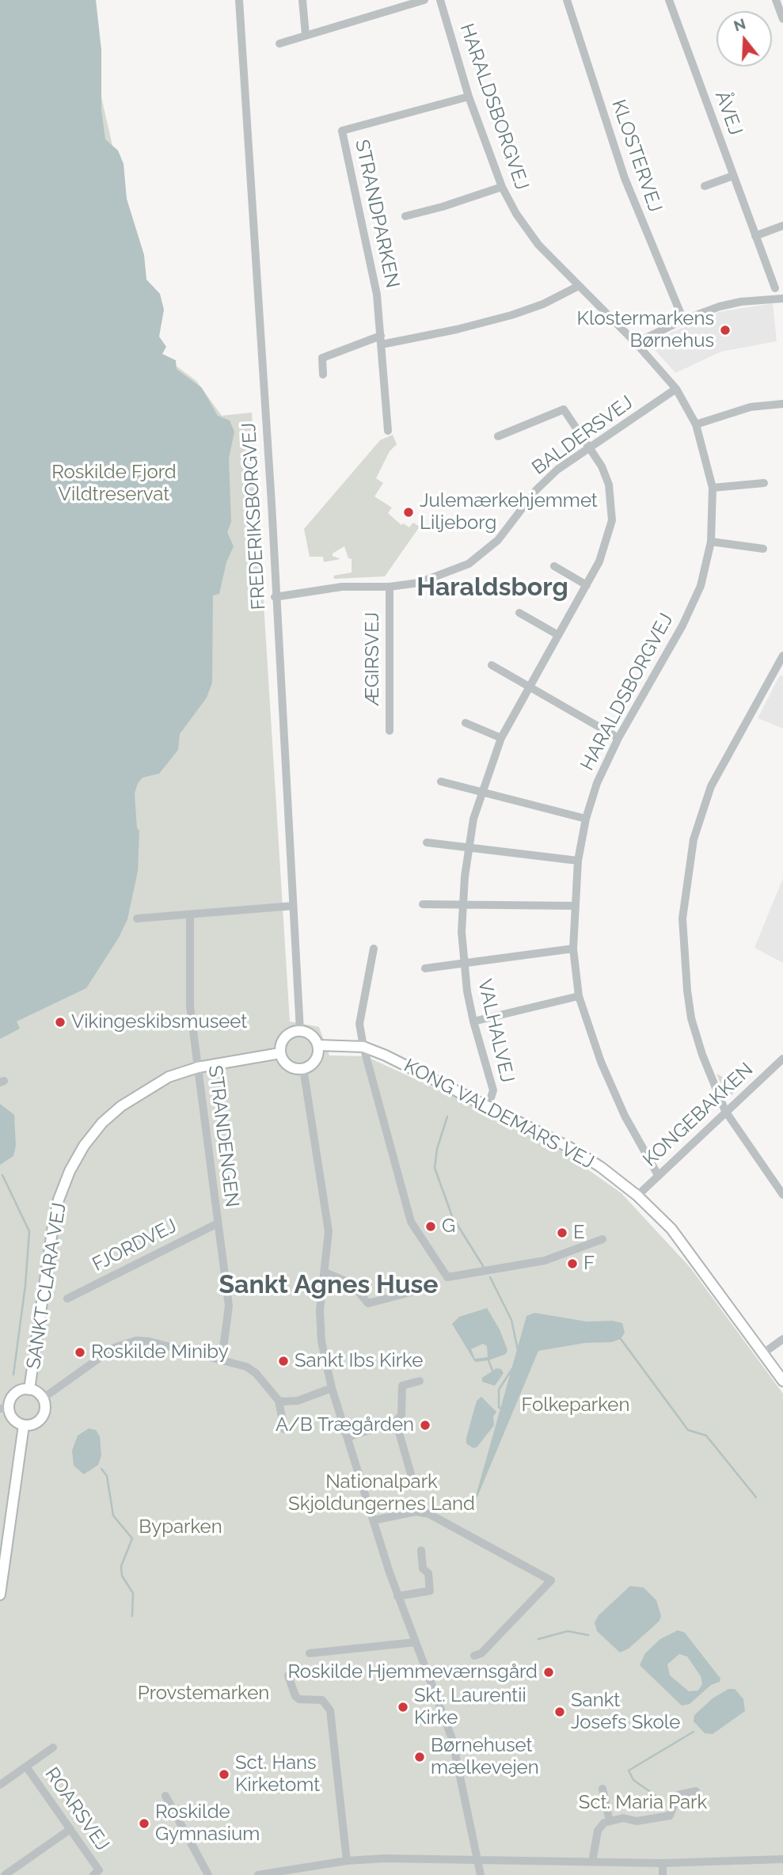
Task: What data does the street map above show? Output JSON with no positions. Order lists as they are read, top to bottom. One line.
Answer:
{"streets":{"main road":["KONG VALDEMARS VEJ","SANKT CLARA VEJ"],"street":["HARALDSBORGVEJ","ÅVEJ","KLOSTERVEJ","STRANDPARKEN","BALDERSVEJ","FREDERIKSBORGVEJ","ÆGIRSVEJ","VALHALVEJ","KONGEBAKKEN","STRANDENGEN","FJORDVEJ","ROARSVEJ"]},"crossings":[["HARALDSBORGVEJ","STRANDPARKEN"],["HARALDSBORGVEJ","BALDERSVEJ"],["HARALDSBORGVEJ","KONGEBAKKEN"],["BALDERSVEJ","FREDERIKSBORGVEJ"],["BALDERSVEJ","ÆGIRSVEJ"],["BALDERSVEJ","VALHALVEJ"],["FREDERIKSBORGVEJ","KONG VALDEMARS VEJ"],["FREDERIKSBORGVEJ","SANKT CLARA VEJ"],["VALHALVEJ","KONG VALDEMARS VEJ"],["KONG VALDEMARS VEJ","KONGEBAKKEN"],["KONG VALDEMARS VEJ","SANKT CLARA VEJ"],["STRANDENGEN","FJORDVEJ"],["STRANDENGEN","SANKT CLARA VEJ"]],"districts":["Haraldsborg","Sankt Agnes Huse"],"parks":["Roskilde Fjord Vildtreservat","Folkeparken","Nationalpark Skjoldungernes Land","Byparken","Provstemarken","Sct. Maria Park"],"places":["Klostermarkens Børnehus","Julemærkehjemmet Liljeborg","Vikingeskibsmuseet","G","E","F","Roskilde Miniby","Sankt Ibs Kirke","A/B Trægården","Roskilde Hjemmeværnsgård","Skt. Laurentii Kirke","Sankt Josefs Skole","Børnehuset mælkevejen","Sct. Hans Kirketomt","Roskilde Gymnasium"],"north":"top"}
